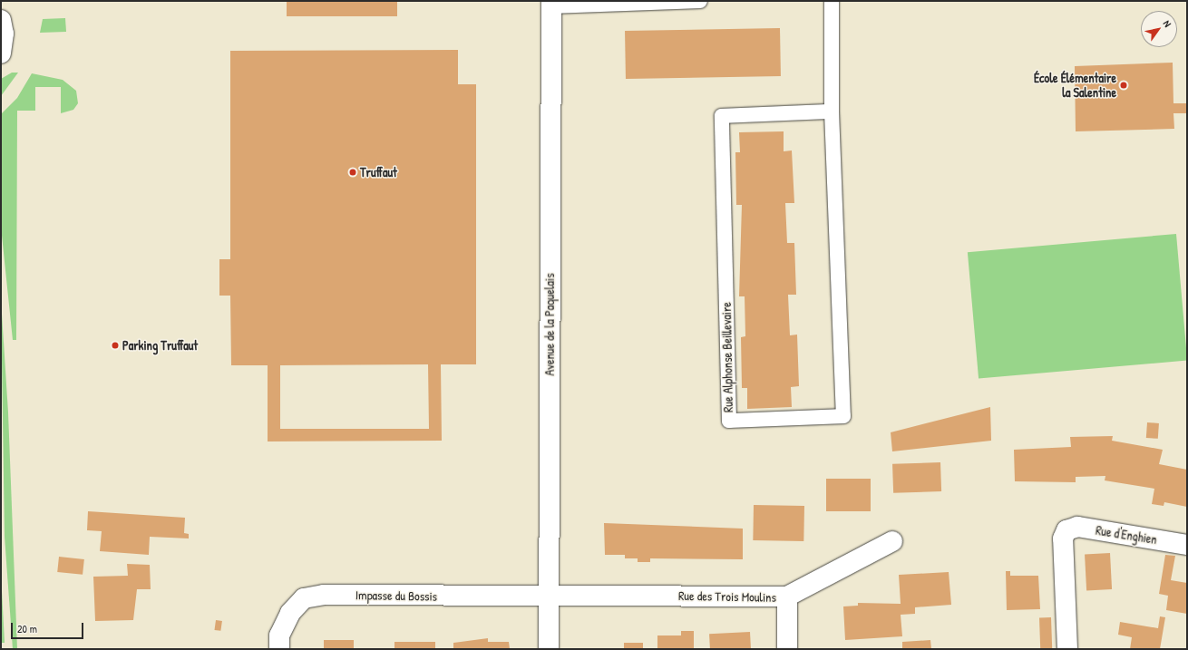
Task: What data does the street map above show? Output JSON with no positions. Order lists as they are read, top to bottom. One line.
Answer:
{"streets":{"street":["Avenue de la Paquelais","Rue d'Enghien","Impasse du Bossis","Rue des Trois Moulins"],"lane":["Rue Alphonse Beillevaire"]},"crossings":[["Avenue de la Paquelais","Impasse du Bossis"],["Avenue de la Paquelais","Rue des Trois Moulins"],["Impasse du Bossis","Rue des Trois Moulins"]],"places":["École Élémentaire la Salentine","Truffaut","Parking Truffaut"],"scale_bar":"20 m","north":"top right"}
